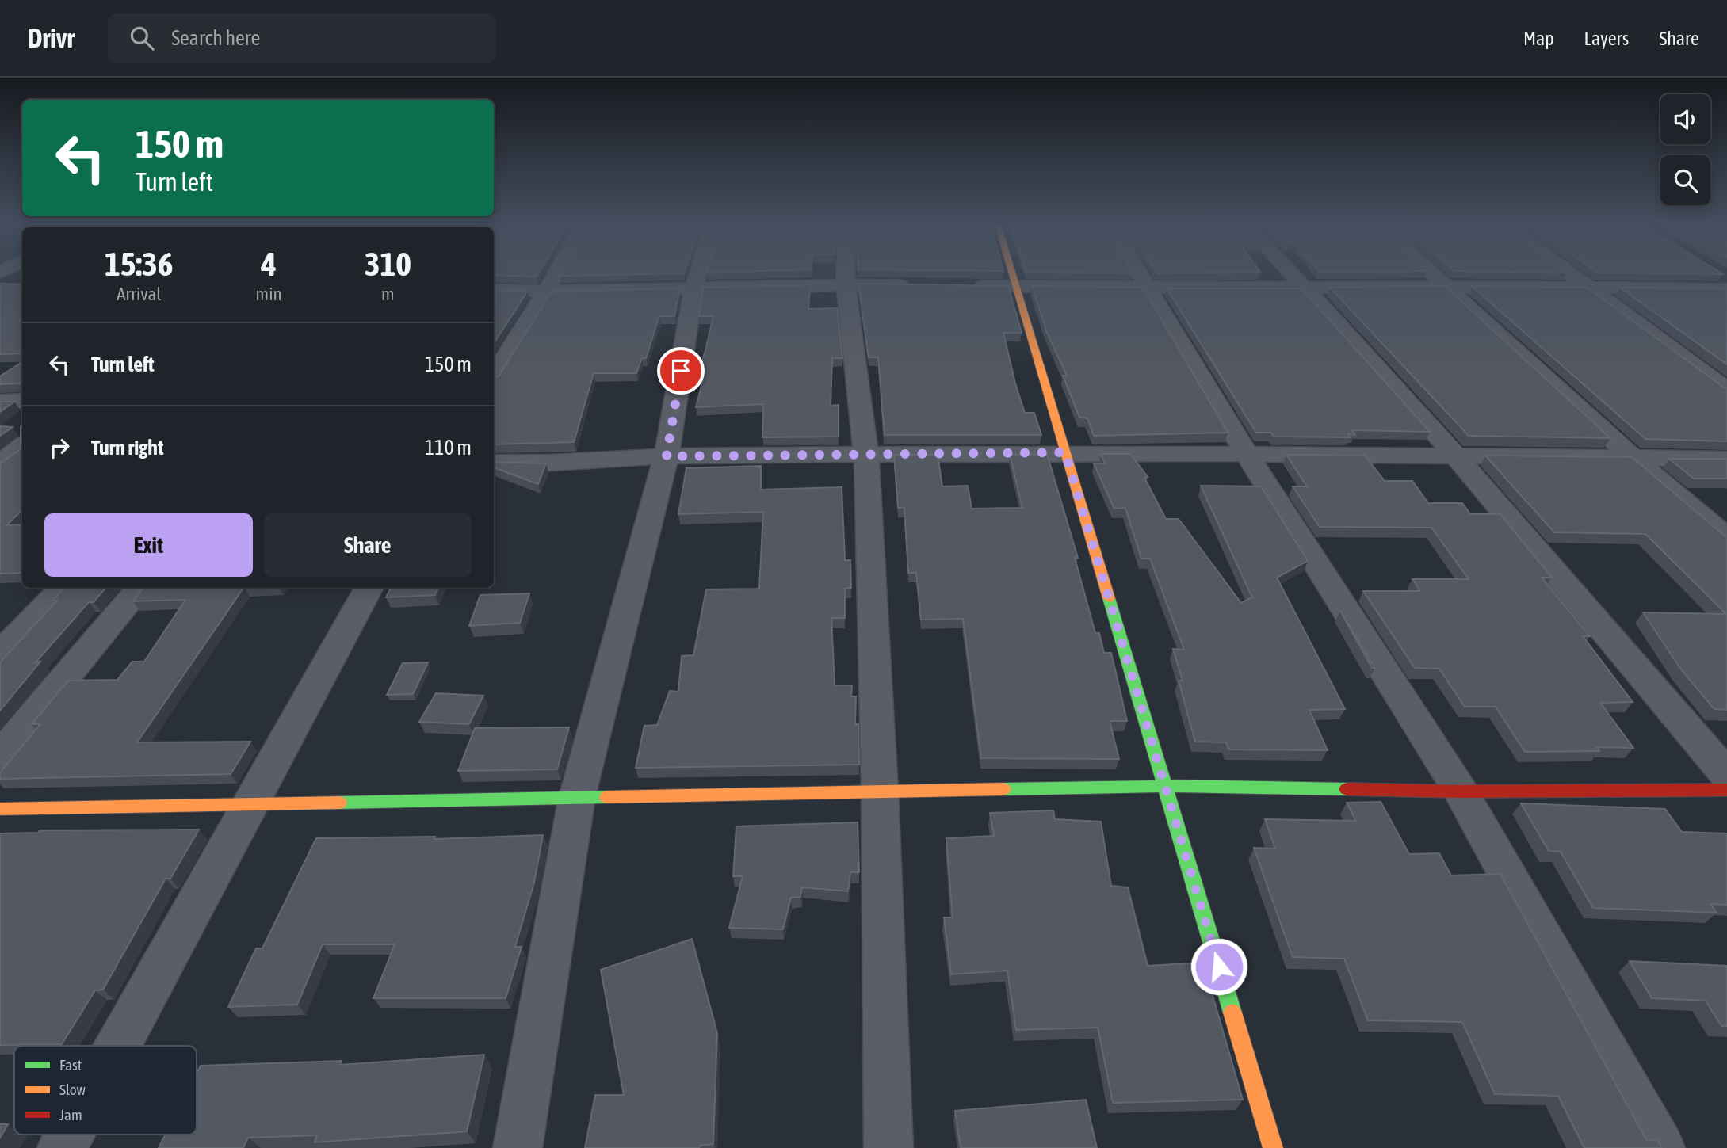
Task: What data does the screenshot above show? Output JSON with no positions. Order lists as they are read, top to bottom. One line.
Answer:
{"legend":["Fast","Slow","Jam"],"page":{"header":"Drivr","search":"Search here","nav":["Map","Layers","Share"],"turn":["150 m","Turn left"],"eta":["15:36","Arrival","4","min","310","m"],"list":[{"name":"Turn left","value":"150 m"},{"name":"Turn right","value":"110 m"}],"buttons":["Exit","Share"]}}
